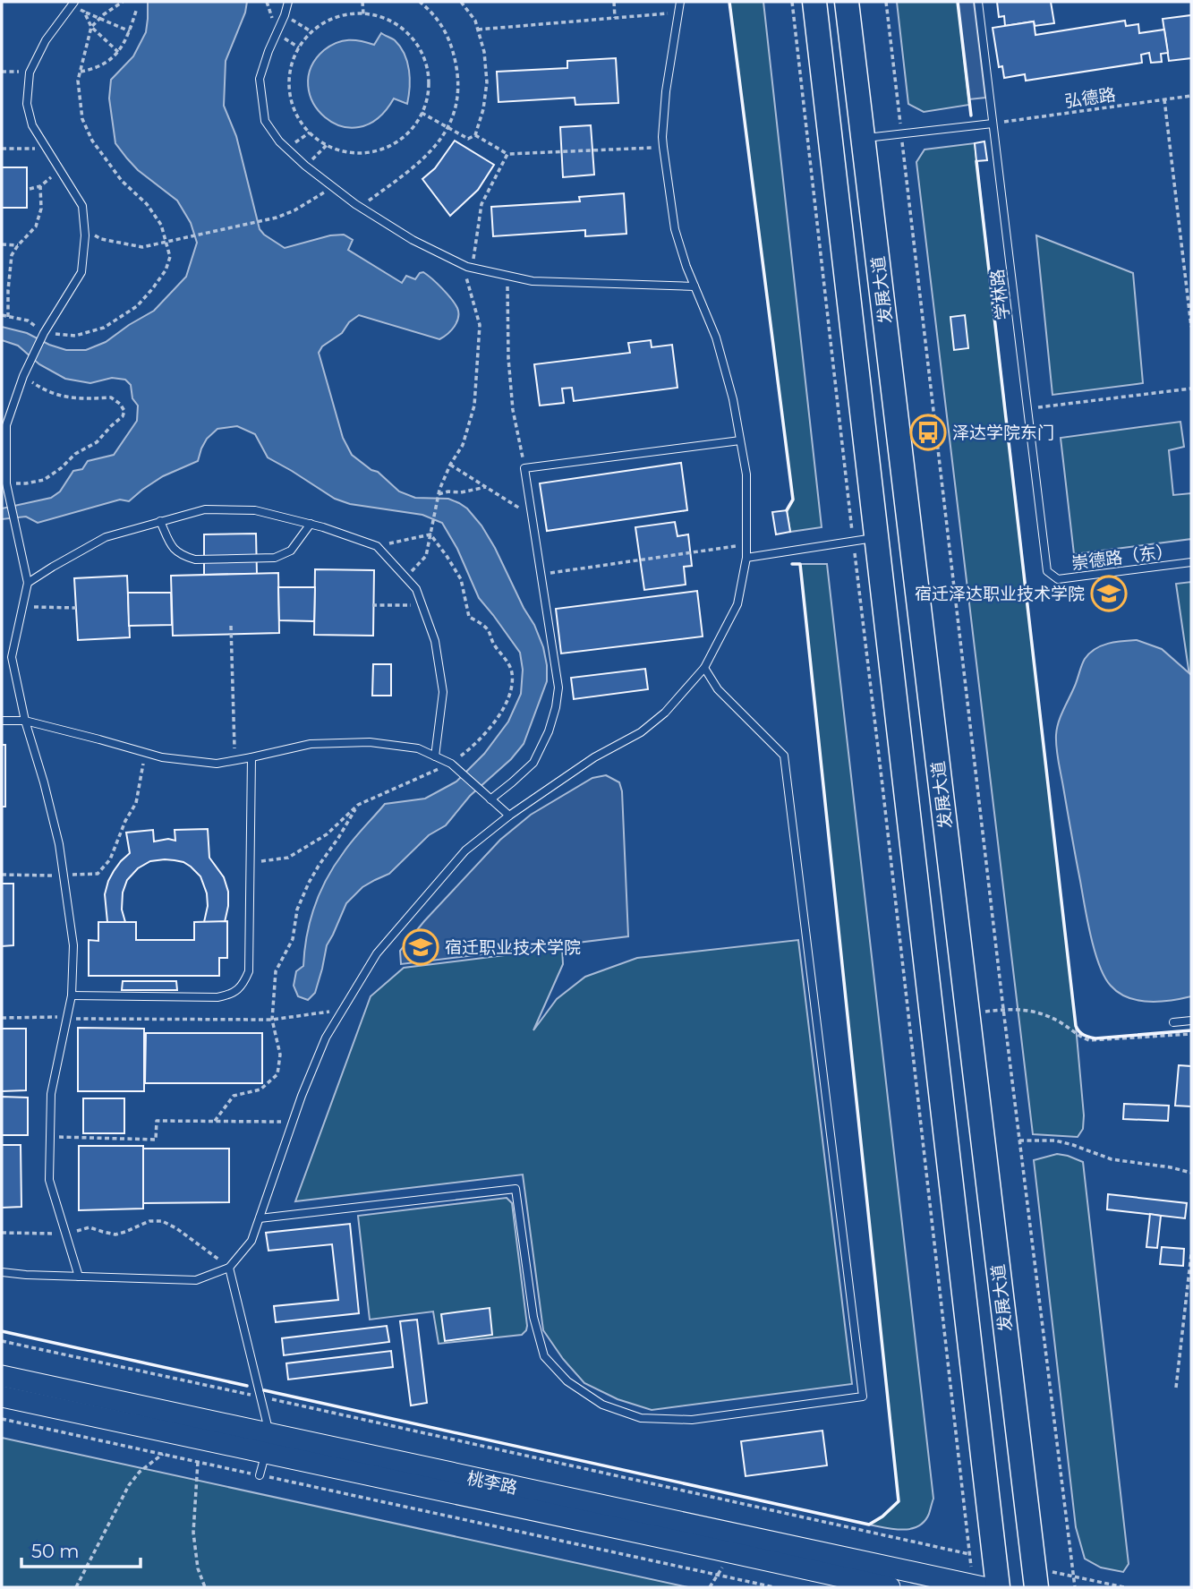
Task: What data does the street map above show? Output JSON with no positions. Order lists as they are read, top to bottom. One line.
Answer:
{"streets":{"main road":["发展大道","桃李路"],"lane":["学林路","崇德路（东）"],"path":["弘德路"]},"crossings":[["弘德路","学林路"],["学林路","崇德路（东）"]],"places":{"bus stop":["泽达学院东门"],"school or university":["宿迁泽达职业技术学院","宿迁职业技术学院"]},"scale_bar":"50 m"}
